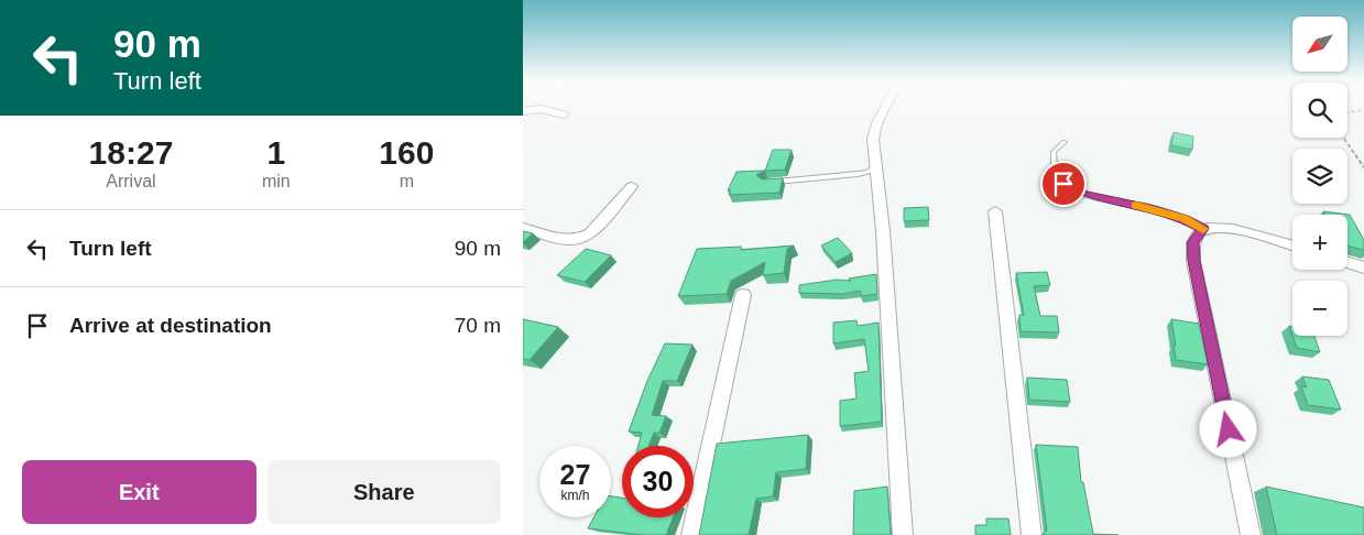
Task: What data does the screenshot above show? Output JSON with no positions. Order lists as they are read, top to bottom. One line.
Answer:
{"north":"bottom left","page":{"turn":["90 m","Turn left"],"map_buttons":["+","−"],"eta":["18:27","Arrival","1","min","160","m"],"list":[{"name":"Turn left","value":"90 m"},{"name":"Arrive at destination","value":"70 m"}],"speed":"27 km/h","limit":"30","buttons":["Exit","Share"]}}
